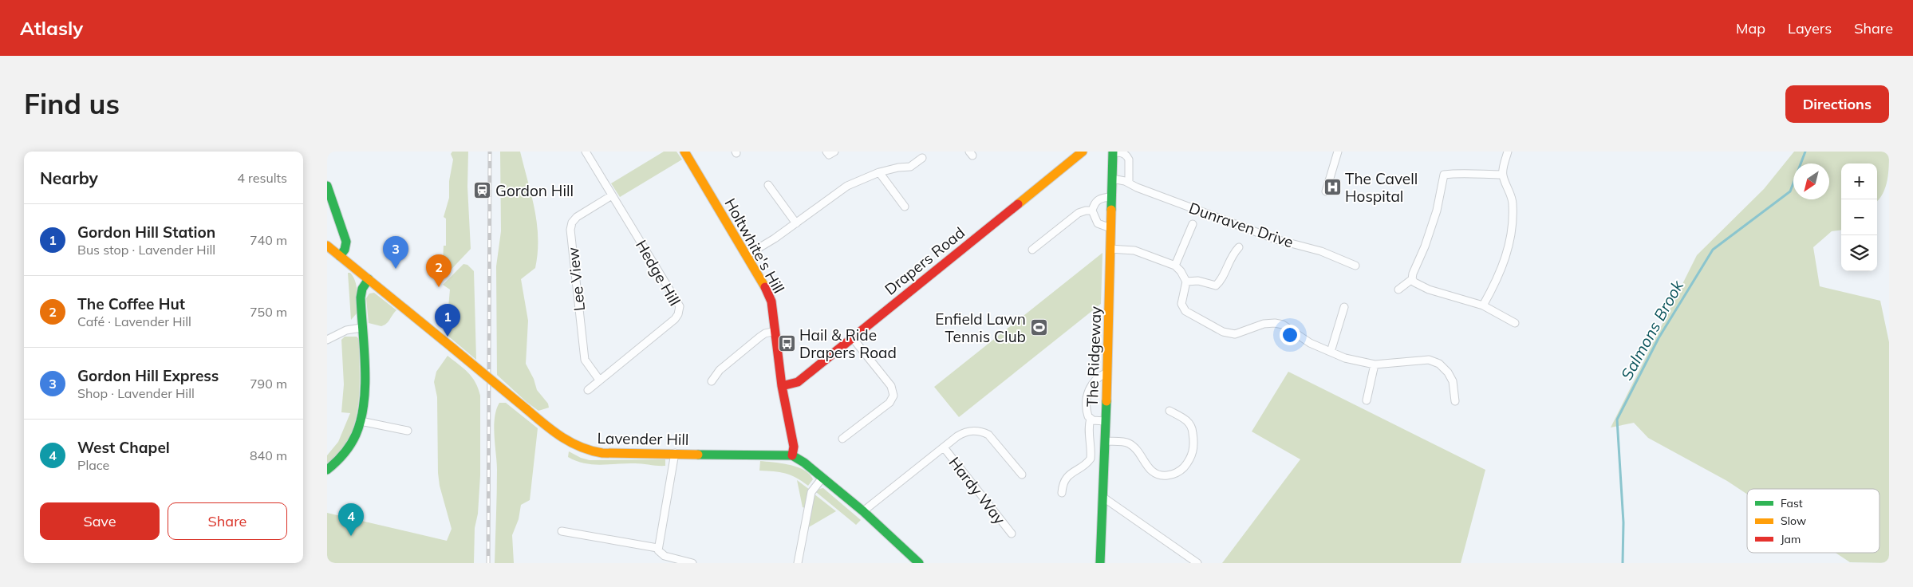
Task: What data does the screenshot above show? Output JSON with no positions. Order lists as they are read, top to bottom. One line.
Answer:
{"streets":{"street":["Dunraven Drive","Holtwhite's Hill","Drapers Road","Hedge Hill","Lee View","The Ridgeway","Lavender Hill","Hardy Way"]},"crossings":[["Dunraven Drive","The Ridgeway"],["Holtwhite's Hill","Drapers Road"],["Holtwhite's Hill","Lavender Hill"],["Hedge Hill","Lee View"]],"water":["Salmons Brook"],"places":{"hospital":["The Cavell Hospital"],"station":["Gordon Hill"],"sports":["Enfield Lawn Tennis Club"],"bus stop":["Hail & Ride Drapers Road"]},"legend":["Fast","Slow","Jam"],"north":"bottom left","page":{"header":"Atlasly","nav":["Map","Layers","Share"],"buttons":["Directions",["Save","Share"]],"title":"Find us","heading":["Nearby","4 results"],"map_buttons":["+","−"],"list":[{"mark":"1","name":"Gordon Hill Station","note":"Bus stop · Lavender Hill","value":"740 m"},{"mark":"2","name":"The Coffee Hut","note":"Café · Lavender Hill","value":"750 m"},{"mark":"3","name":"Gordon Hill Express","note":"Shop · Lavender Hill","value":"790 m"},{"mark":"4","name":"West Chapel","note":"Place","value":"840 m"}],"pins":["3","2","1","4"]}}
